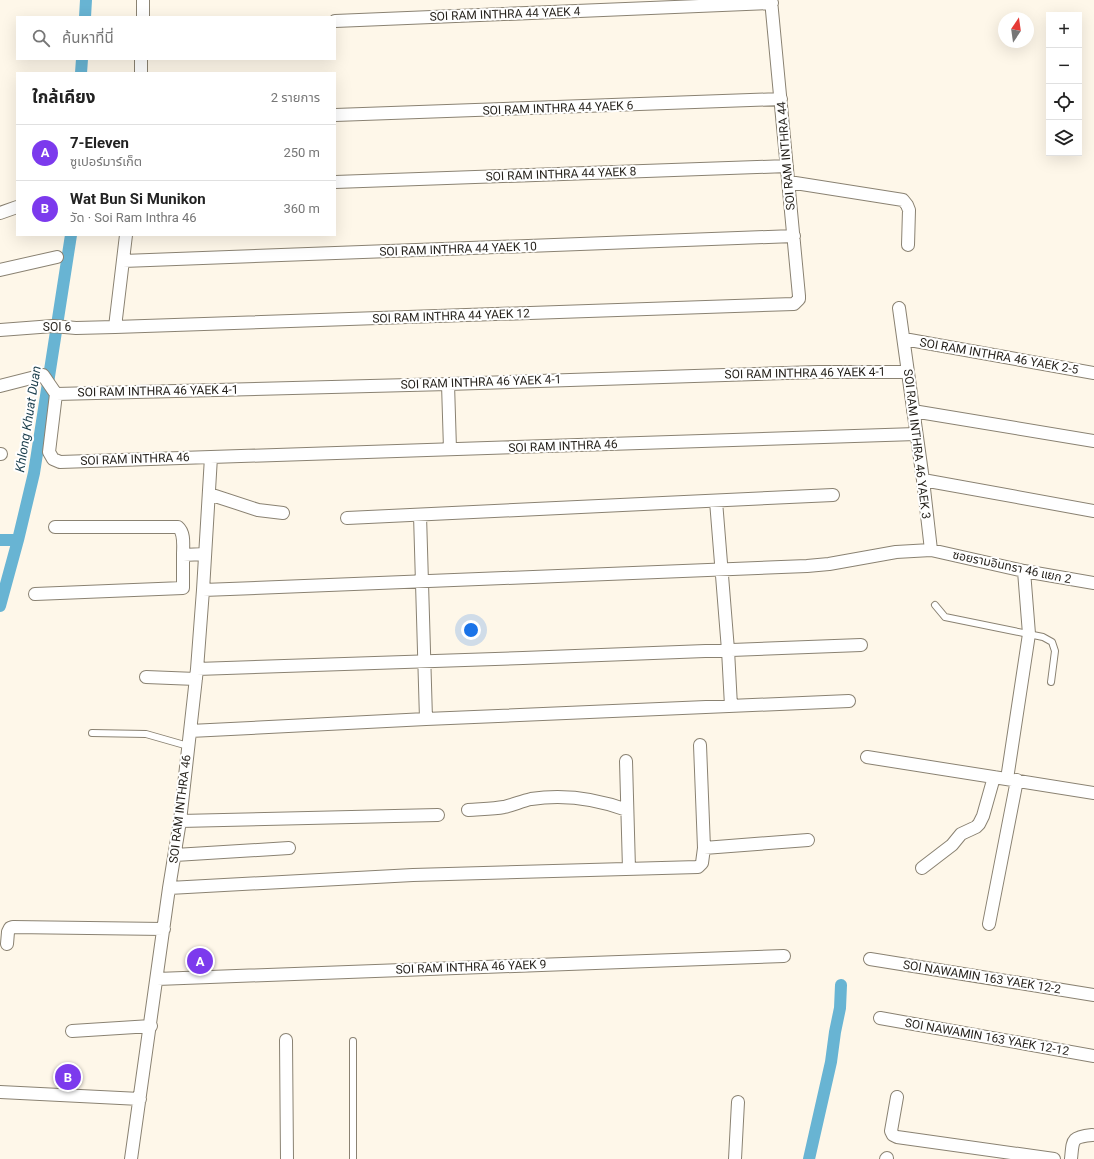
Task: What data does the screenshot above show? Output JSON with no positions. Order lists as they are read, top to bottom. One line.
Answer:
{"streets":{"street":["SOI RAM INTHRA 44 YAEK 4","SOI RAM INTHRA 44 YAEK 6","SOI RAM INTHRA 44","SOI RAM INTHRA 44 YAEK 8","SOI RAM INTHRA 44 YAEK 10","SOI RAM INTHRA 44 YAEK 12","SOI 6","SOI RAM INTHRA 46 YAEK 2-5","SOI RAM INTHRA 46 YAEK 4-1","SOI RAM INTHRA 46 YAEK 3","SOI RAM INTHRA 46","ซอยรามอินทรา 46 แยก 2","SOI RAM INTHRA 46 YAEK 9","SOI NAWAMIN 163 YAEK 12-2","SOI NAWAMIN 163 YAEK 12-12"]},"crossings":[["SOI RAM INTHRA 44 YAEK 4","SOI RAM INTHRA 44"],["SOI RAM INTHRA 44 YAEK 6","SOI RAM INTHRA 44"],["SOI RAM INTHRA 44","SOI RAM INTHRA 44 YAEK 8"],["SOI RAM INTHRA 44","SOI RAM INTHRA 44 YAEK 10"],["SOI RAM INTHRA 44","SOI RAM INTHRA 44 YAEK 12"],["SOI RAM INTHRA 44 YAEK 12","SOI 6"],["SOI RAM INTHRA 46 YAEK 2-5","SOI RAM INTHRA 46 YAEK 3"],["SOI RAM INTHRA 46 YAEK 4-1","SOI RAM INTHRA 46 YAEK 3"],["SOI RAM INTHRA 46 YAEK 4-1","SOI RAM INTHRA 46"],["SOI RAM INTHRA 46 YAEK 3","SOI RAM INTHRA 46"],["SOI RAM INTHRA 46 YAEK 3","ซอยรามอินทรา 46 แยก 2"],["SOI RAM INTHRA 46","ซอยรามอินทรา 46 แยก 2"],["SOI RAM INTHRA 46","SOI RAM INTHRA 46 YAEK 9"]],"water":["Khlong Khuat Duan"],"north":"top","page":{"map_buttons":["+","−"],"search":"ค้นหาที่นี่","heading":["ใกล้เคียง","2 รายการ"],"list":[{"mark":"A","name":"7-Eleven","note":"ซูเปอร์มาร์เก็ต","value":"250 m"},{"mark":"B","name":"Wat Bun Si Munikon","note":"วัด · Soi Ram Inthra 46","value":"360 m"}],"pins":["A","B"]}}
